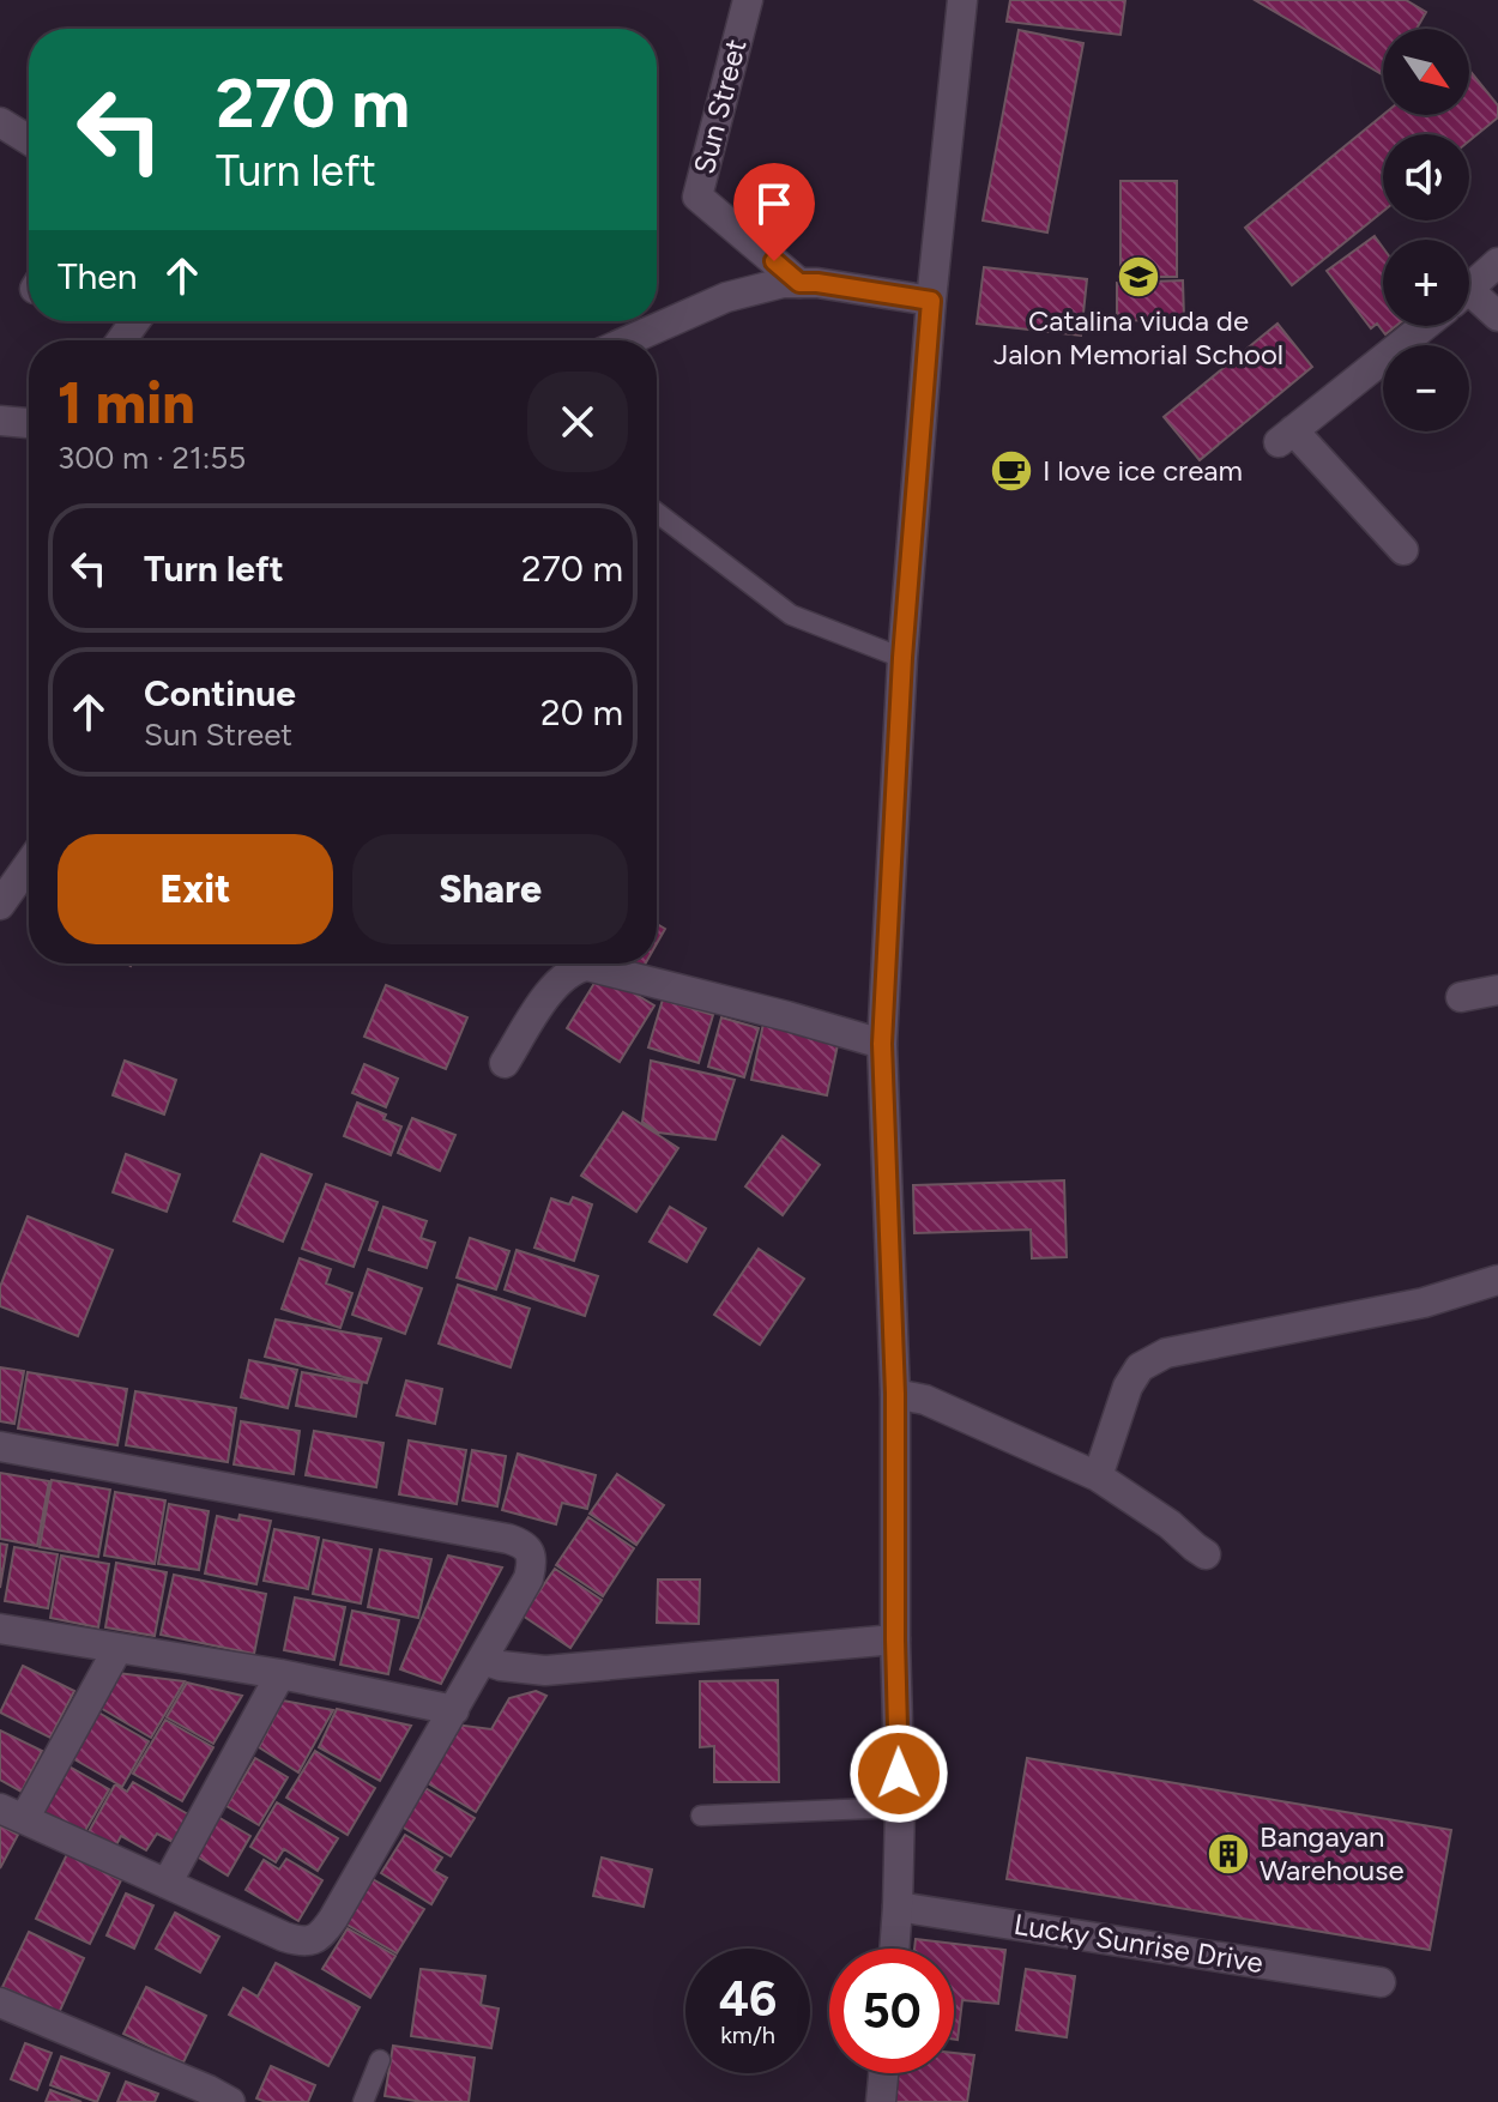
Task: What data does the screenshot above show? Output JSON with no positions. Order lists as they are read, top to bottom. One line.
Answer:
{"streets":{"street":["Sun Street","Lucky Sunrise Drive"]},"places":{"school or university":["Catalina viuda de Jalon Memorial School"],"cafe":["I love ice cream"],"building":["Bangayan Warehouse"]},"north":"bottom right","page":{"map_buttons":["+","−"],"turn":["270 m","Turn left"],"then":"Then","heading":["1 min","300 m · 21:55"],"list":[{"name":"Turn left","value":"270 m"},{"name":"Continue","note":"Sun Street","value":"20 m"}],"buttons":["Exit","Share"],"speed":"46 km/h","limit":"50"}}
